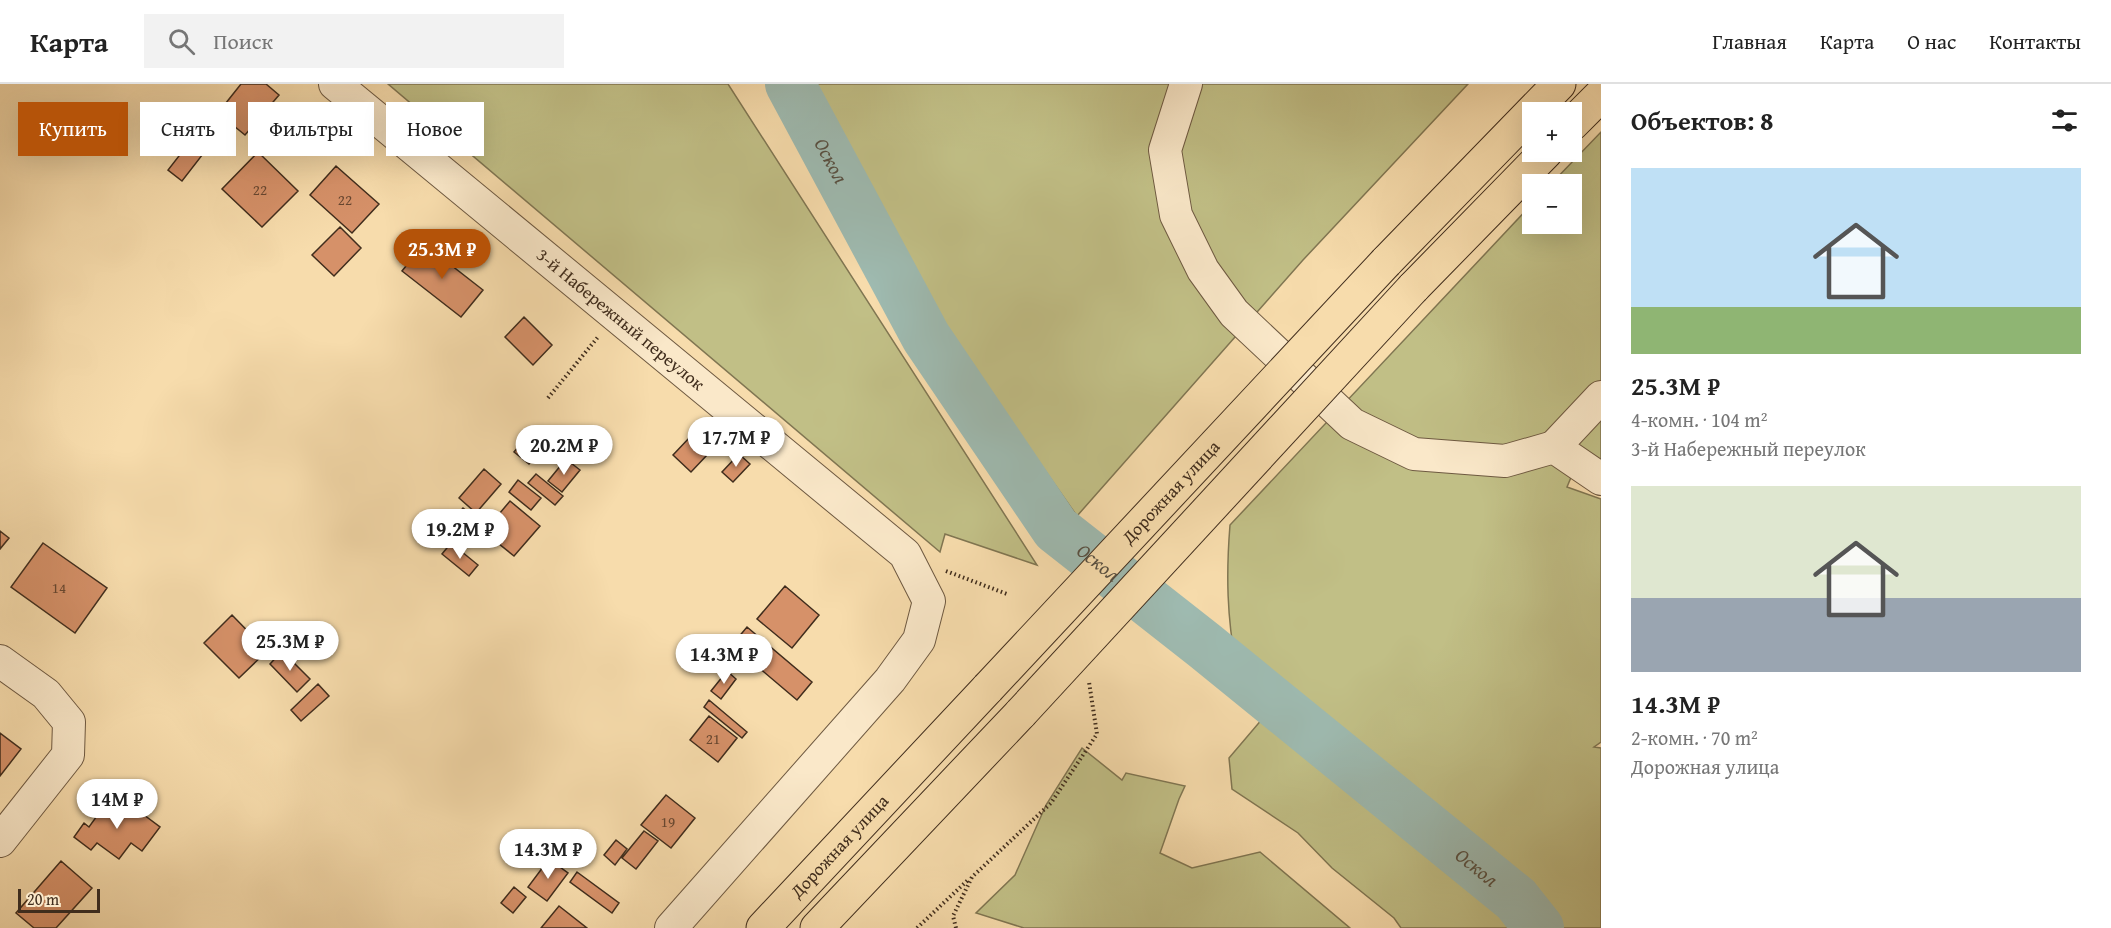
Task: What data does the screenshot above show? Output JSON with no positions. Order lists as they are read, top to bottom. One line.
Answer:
{"streets":{"main road":["Дорожная улица"],"street":["3-й Набережный переулок"]},"water":["Оскол"],"house_numbers":["22","22","14","21","19"],"scale_bar":"20 m","page":{"header":"Карта","search":"Поиск","nav":["Главная","Карта","О нас","Контакты"],"heading":"Объектов: 8","map_buttons":["+","−"],"chip":["Купить","Снять","Фильтры","Новое"],"list":[{"name":"25.3M ₽","note":"4-комн. · 104 m² · 3-й Набережный переулок"},{"name":"14.3M ₽","note":"2-комн. · 70 m² · Дорожная улица"}],"price":["25.3M ₽","17.7M ₽","20.2M ₽","19.2M ₽","25.3M ₽","14.3M ₽","14M ₽","14.3M ₽"],"scale":"20 m"}}
